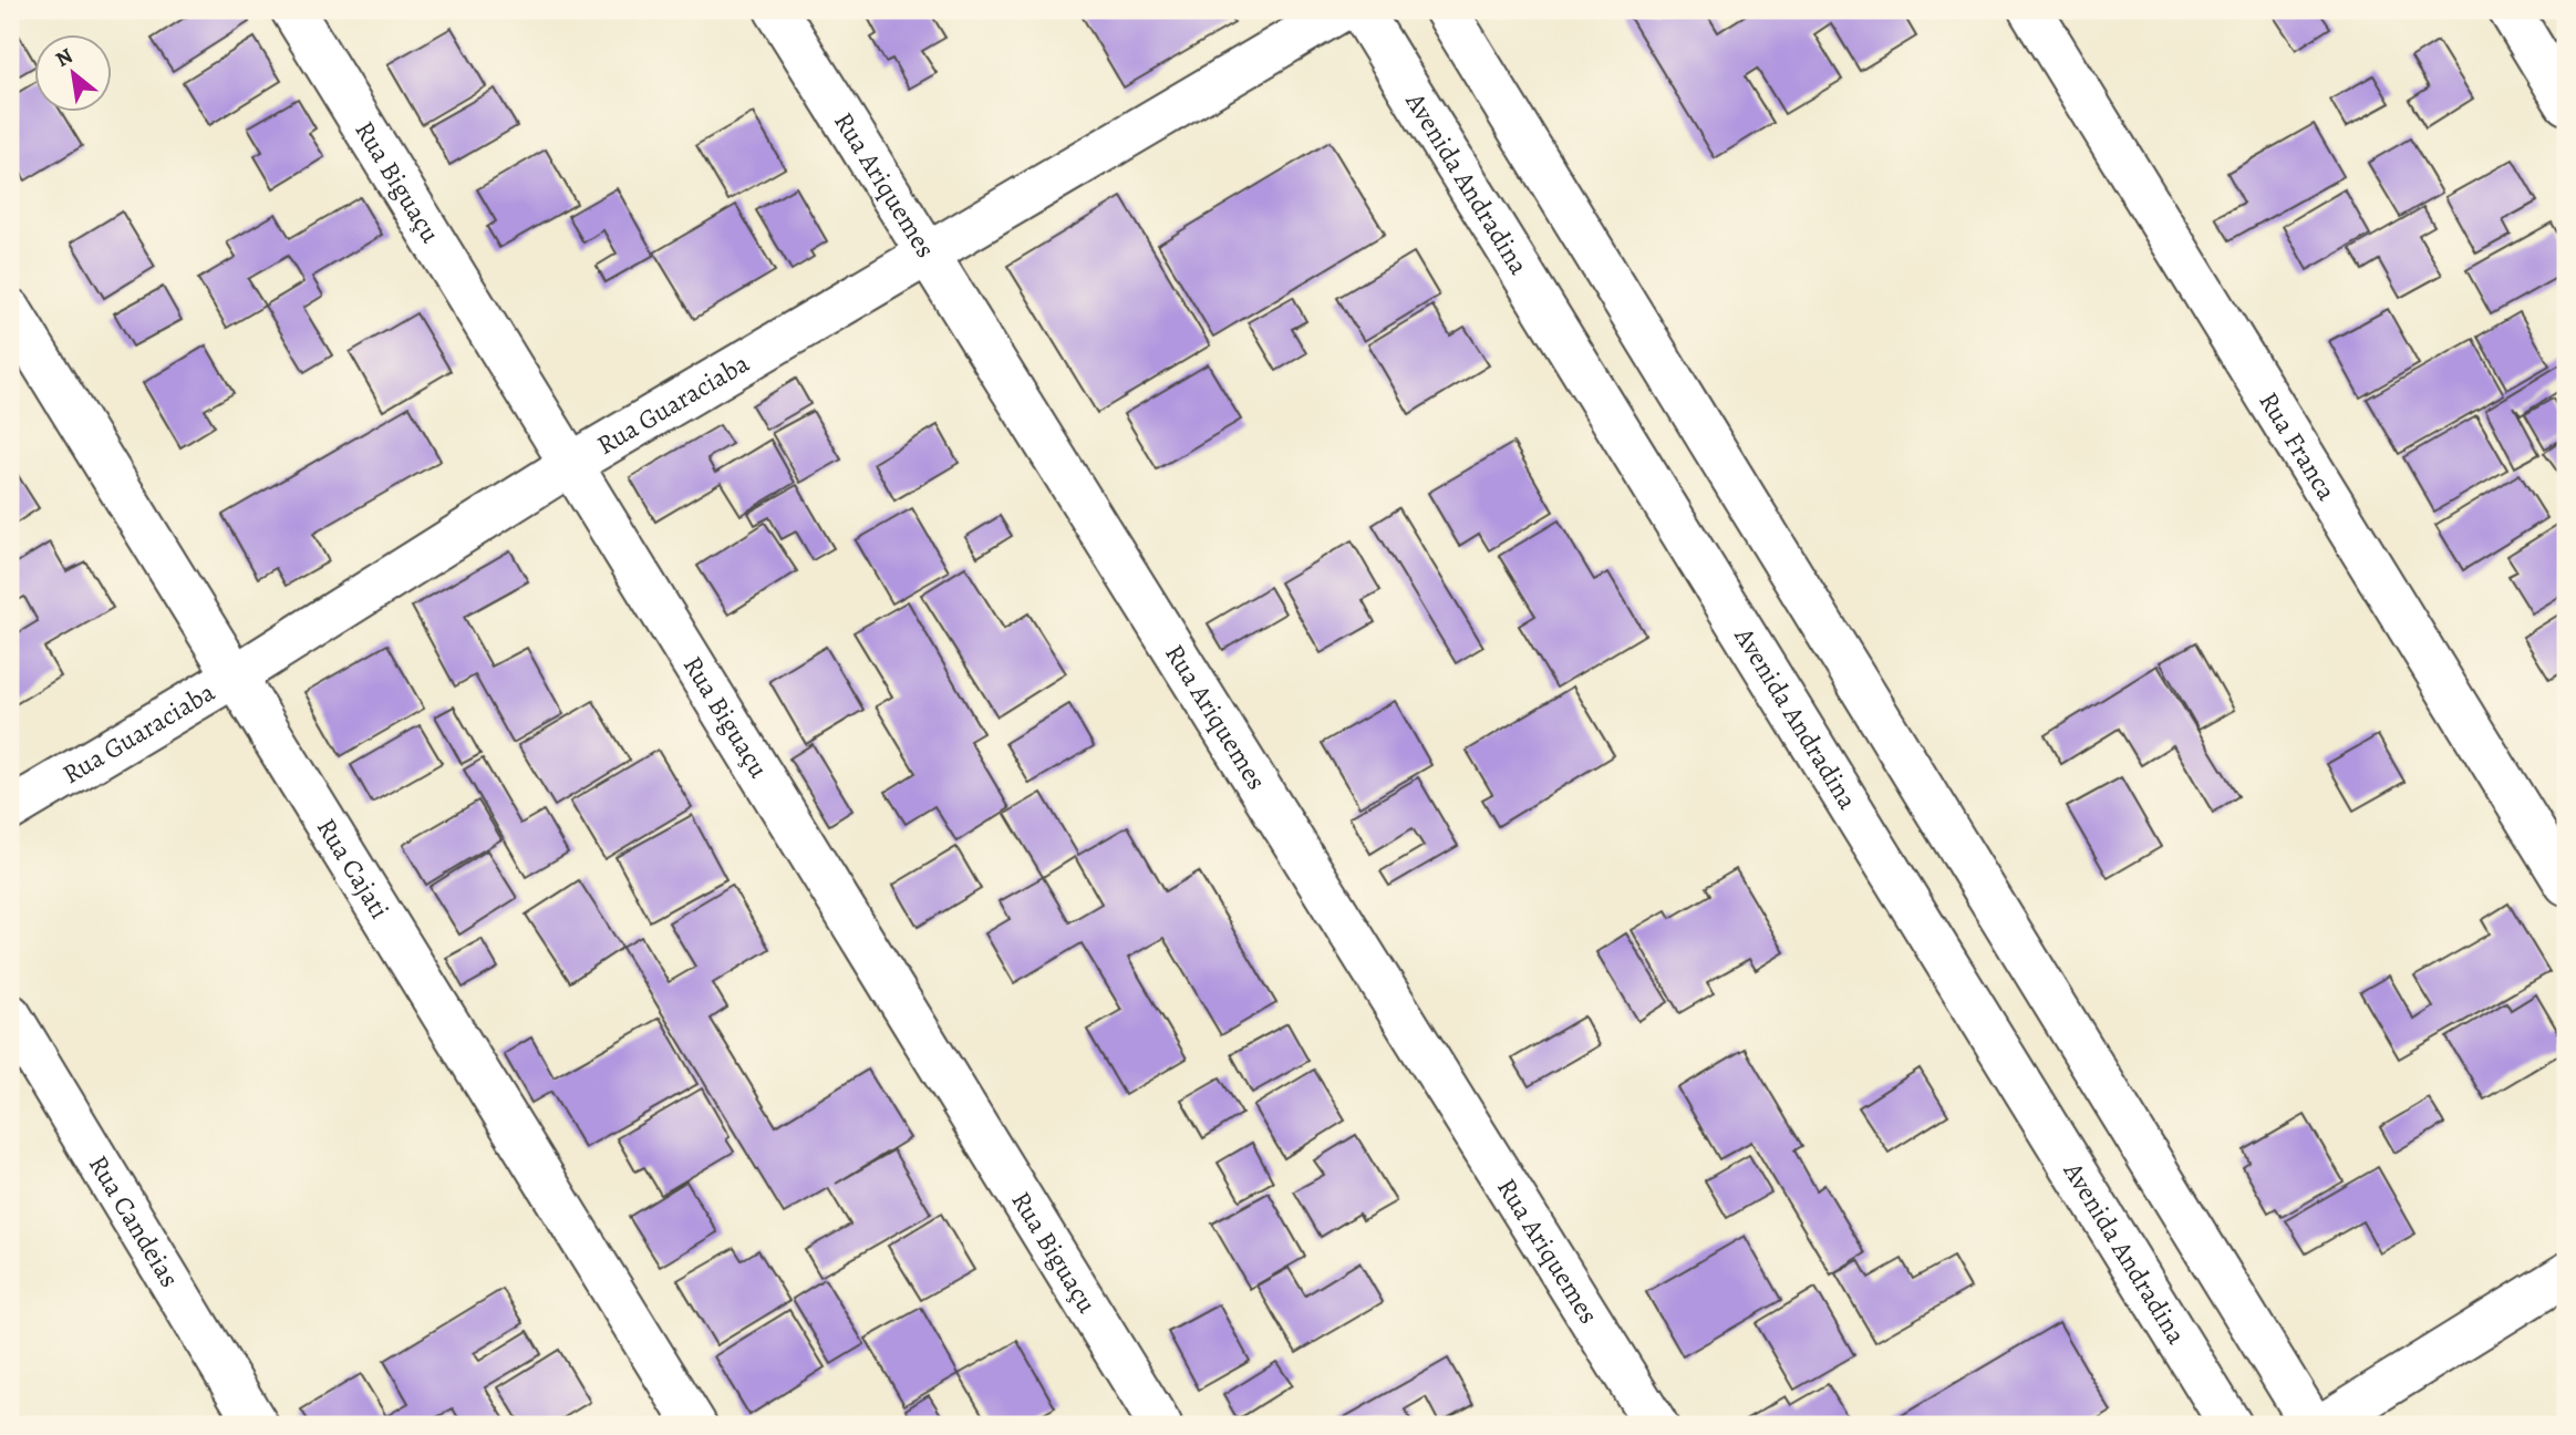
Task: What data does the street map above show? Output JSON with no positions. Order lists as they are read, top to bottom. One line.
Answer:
{"streets":{"street":["Rua Biguaçu","Avenida Andradina","Rua Ariquemes","Rua Guaraciaba","Rua Franca","Rua Cajati","Rua Candeias"]},"crossings":[["Rua Biguaçu","Rua Guaraciaba"],["Rua Ariquemes","Rua Guaraciaba"],["Rua Guaraciaba","Rua Cajati"]],"north":"top left"}
